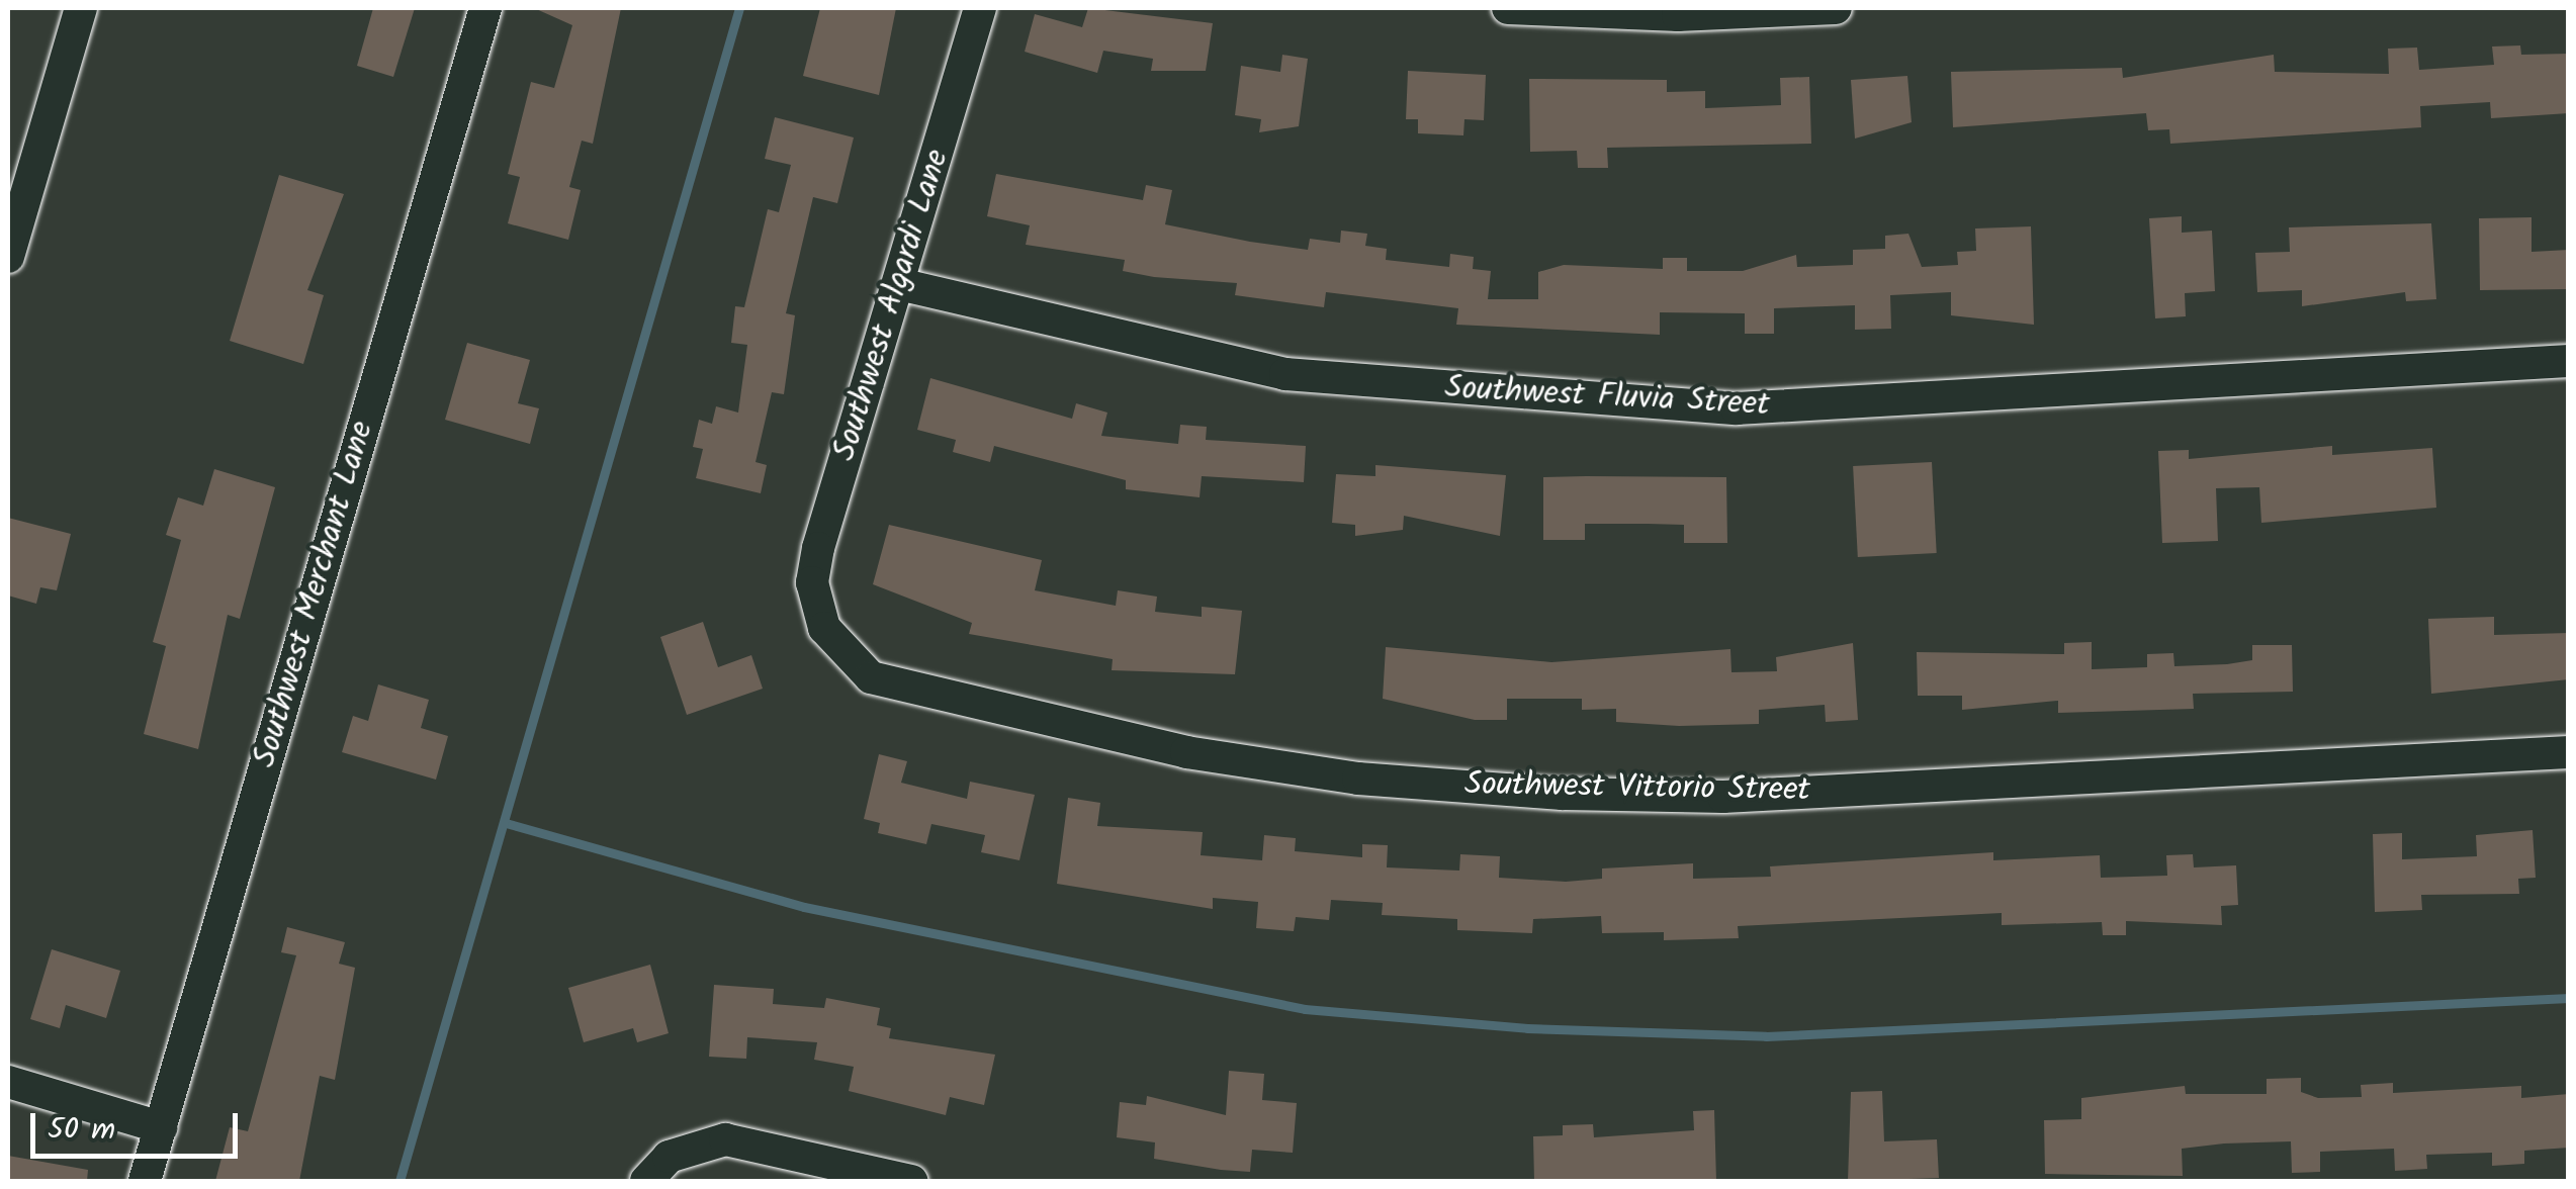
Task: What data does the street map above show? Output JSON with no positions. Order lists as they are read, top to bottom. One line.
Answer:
{"streets":{"street":["Southwest Algardi Lane","Southwest Fluvia Street","Southwest Merchant Lane","Southwest Vittorio Street"]},"crossings":[["Southwest Algardi Lane","Southwest Fluvia Street"],["Southwest Algardi Lane","Southwest Vittorio Street"]],"scale_bar":"50 m"}
